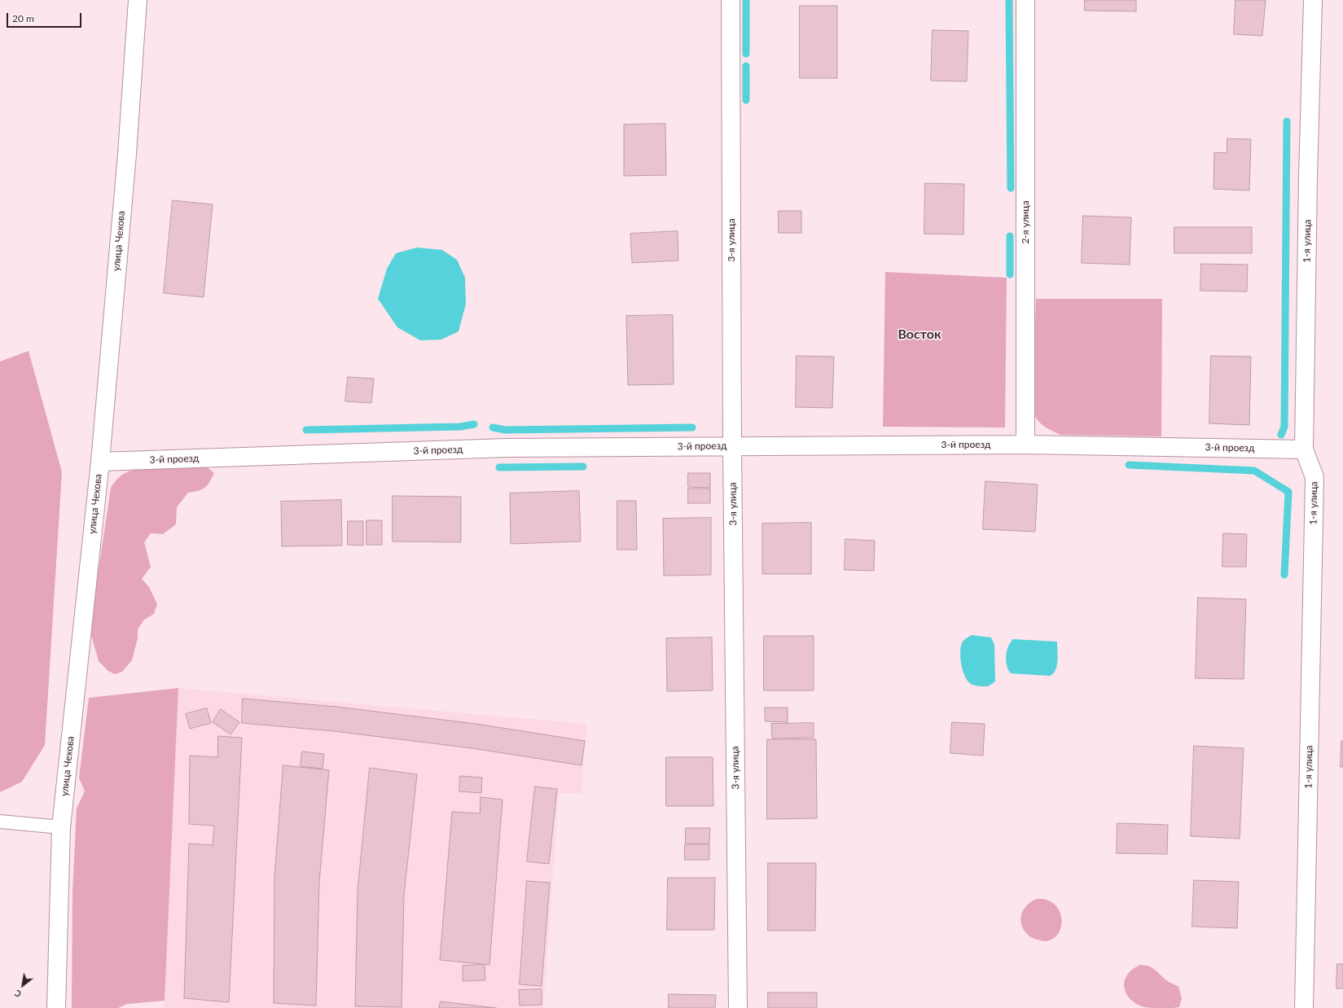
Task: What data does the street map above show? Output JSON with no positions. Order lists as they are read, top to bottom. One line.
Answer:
{"streets":{"street":["2-я улица","3-я улица","улица Чехова","1-я улица","3-й проезд"]},"crossings":[["2-я улица","3-й проезд"],["3-я улица","3-й проезд"],["улица Чехова","3-й проезд"],["1-я улица","3-й проезд"]],"districts":["Восток"],"scale_bar":"20 m","north":"bottom left"}
